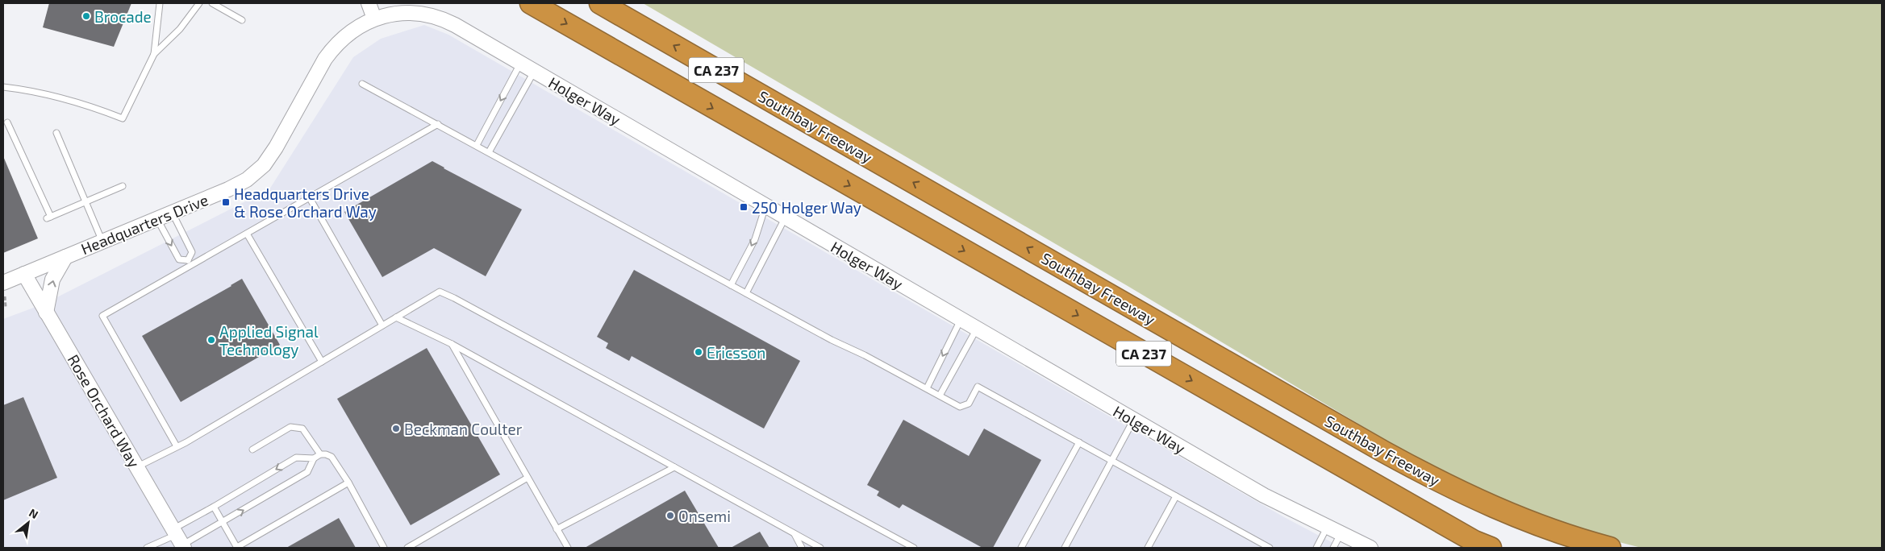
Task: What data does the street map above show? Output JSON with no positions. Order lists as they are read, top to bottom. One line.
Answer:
{"streets":{"highway":["CA 237","Southbay Freeway"],"street":["Holger Way","Headquarters Drive","Rose Orchard Way"]},"crossings":[["Holger Way","Headquarters Drive"],["Headquarters Drive","Rose Orchard Way"]],"places":{"other":["Brocade","Applied Signal Technology","Ericsson","Beckman Coulter","Onsemi"],"transit":["Headquarters Drive & Rose Orchard Way","250 Holger Way"]},"north":"top right"}
